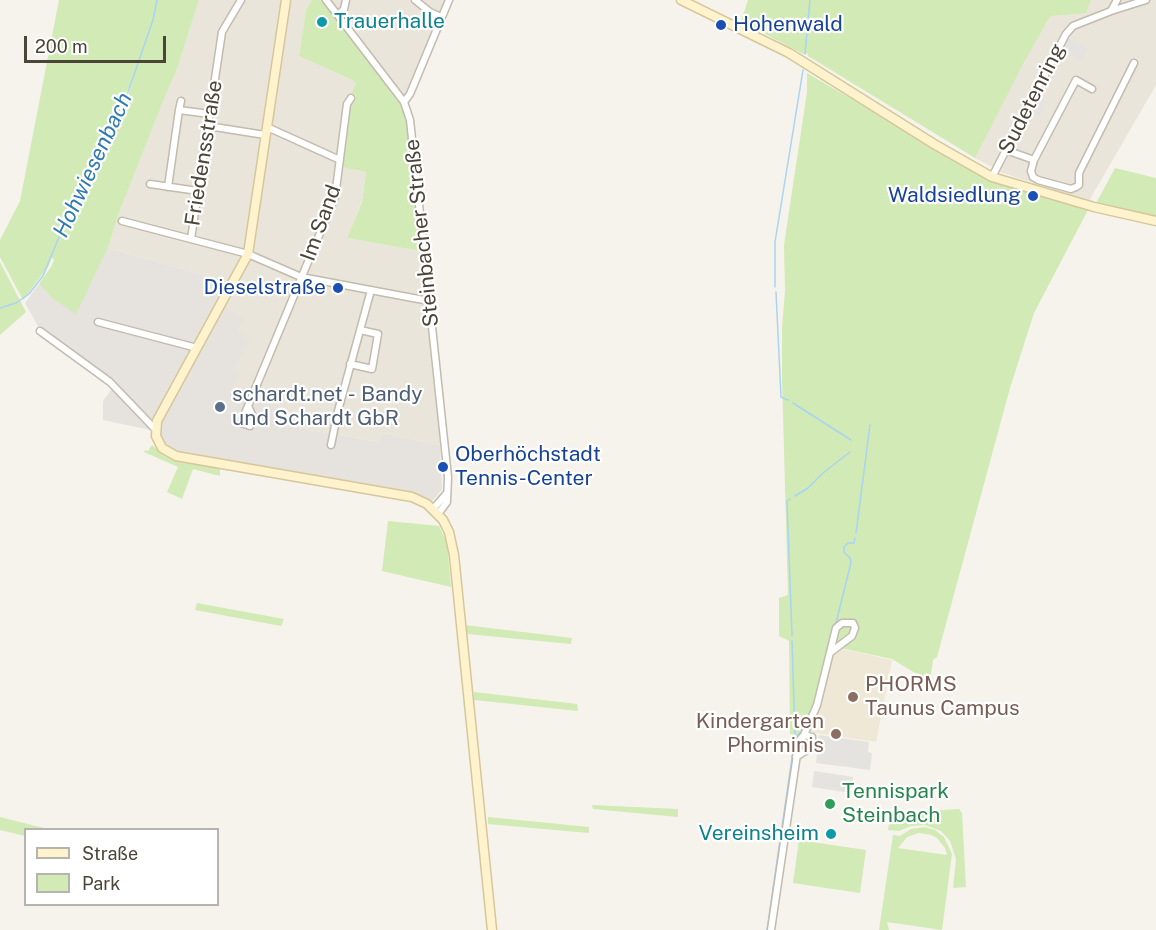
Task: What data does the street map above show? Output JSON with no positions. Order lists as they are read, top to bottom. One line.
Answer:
{"streets":{"street":["Sudetenring","Friedensstraße","Im Sand","Steinbacher Straße"]},"water":["Hohwiesenbach"],"places":["Trauerhalle","Hohenwald","Waldsiedlung","Dieselstraße","schardt.net - Bandy und Schardt GbR","Oberhöchstadt Tennis-Center","PHORMS Taunus Campus","Kindergarten Phorminis","Tennispark Steinbach","Vereinsheim"],"legend":["Straße","Park"],"scale_bar":"200 m"}
